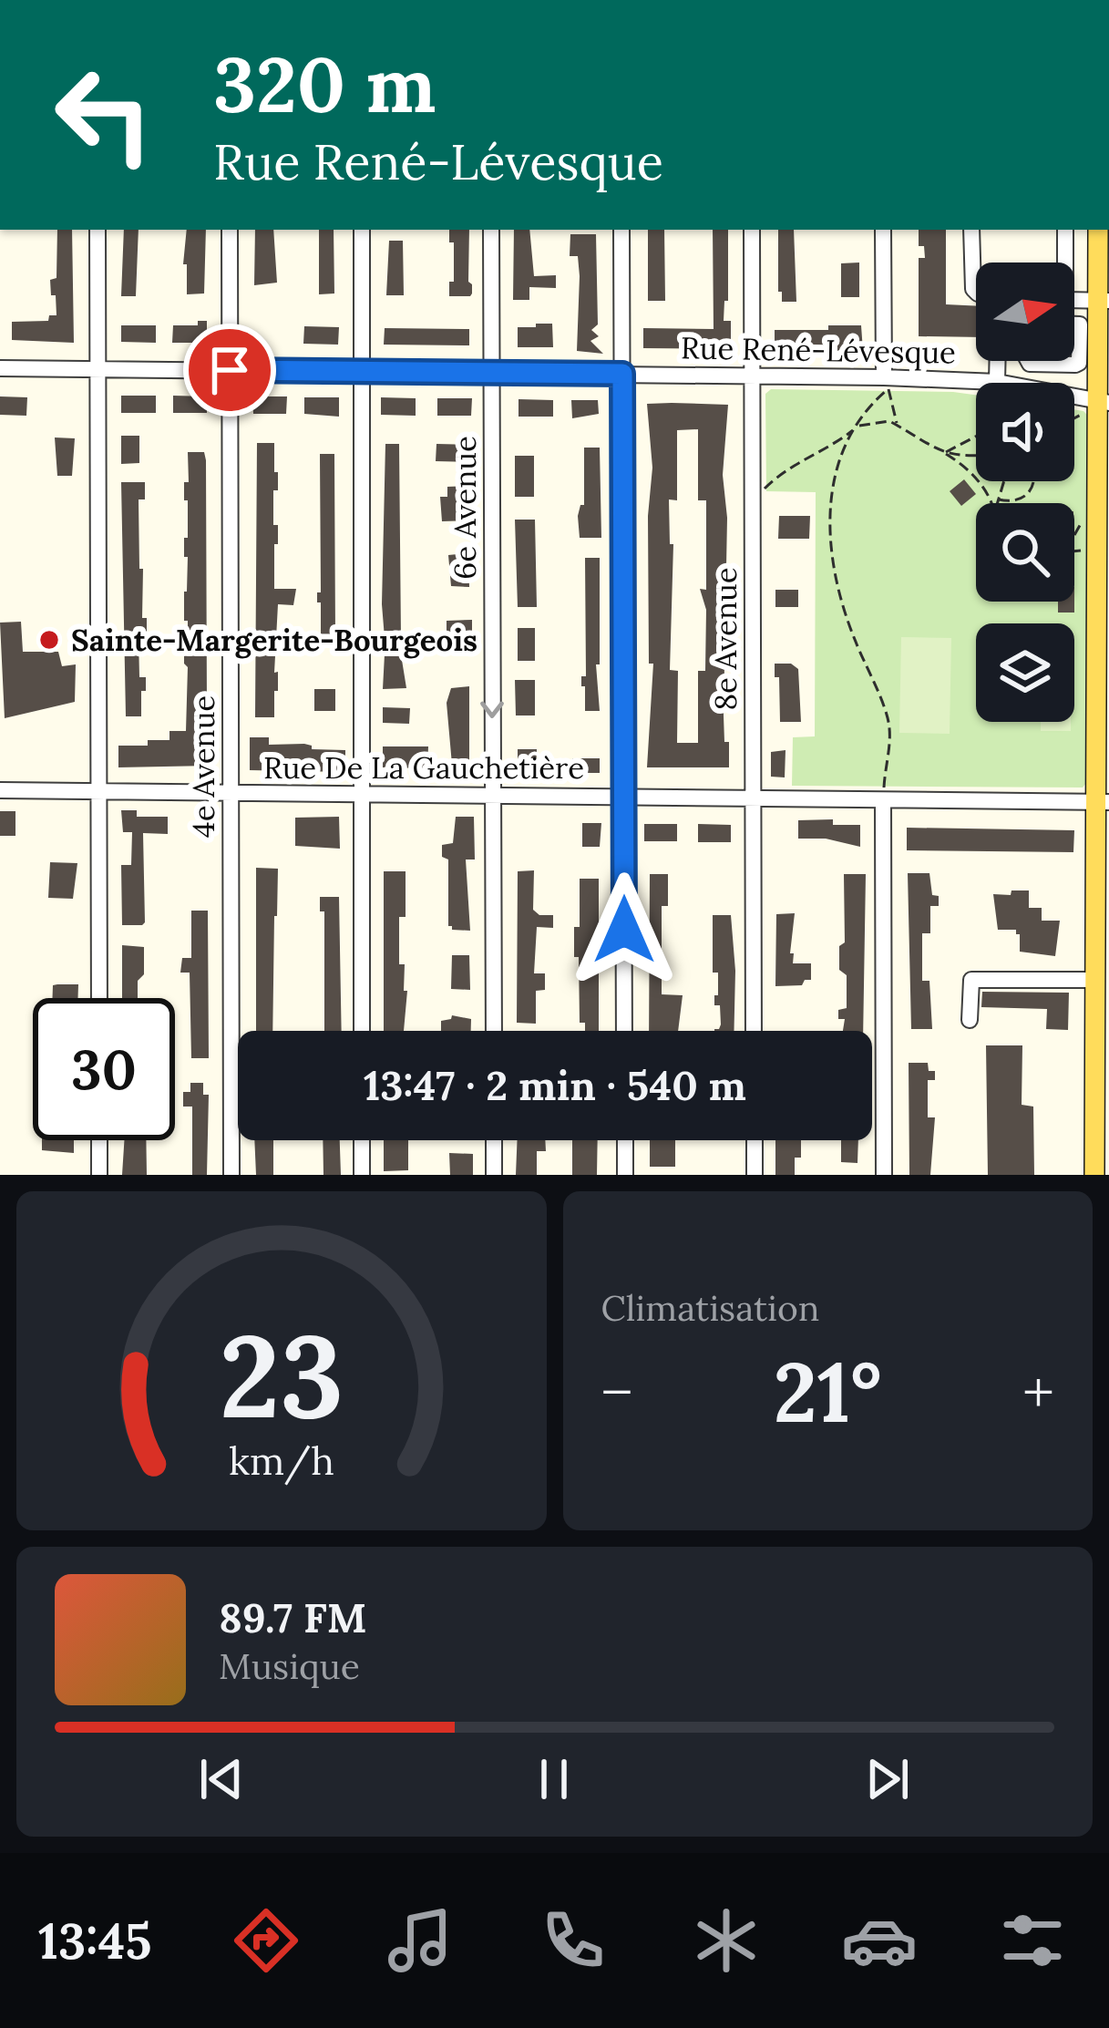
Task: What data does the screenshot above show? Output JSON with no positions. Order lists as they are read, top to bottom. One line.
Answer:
{"streets":{"street":["Rue René-Lévesque","6e Avenue","8e Avenue","4e Avenue","Rue De La Gauchetière"]},"crossings":[["Rue René-Lévesque","6e Avenue"],["Rue René-Lévesque","8e Avenue"],["Rue René-Lévesque","4e Avenue"],["6e Avenue","Rue De La Gauchetière"],["8e Avenue","Rue De La Gauchetière"],["4e Avenue","Rue De La Gauchetière"]],"places":["Sainte-Margerite-Bourgeois"],"north":"right","page":{"turn":["320 m","Rue René-Lévesque"],"limit":"30","trip":"13:47 · 2 min · 540 m","tile":"Climatisation","heat":["−","21°","+"],"song":["89.7 FM","Musique"],"tabs":"13:45","gauge":["23","km/h"]}}
